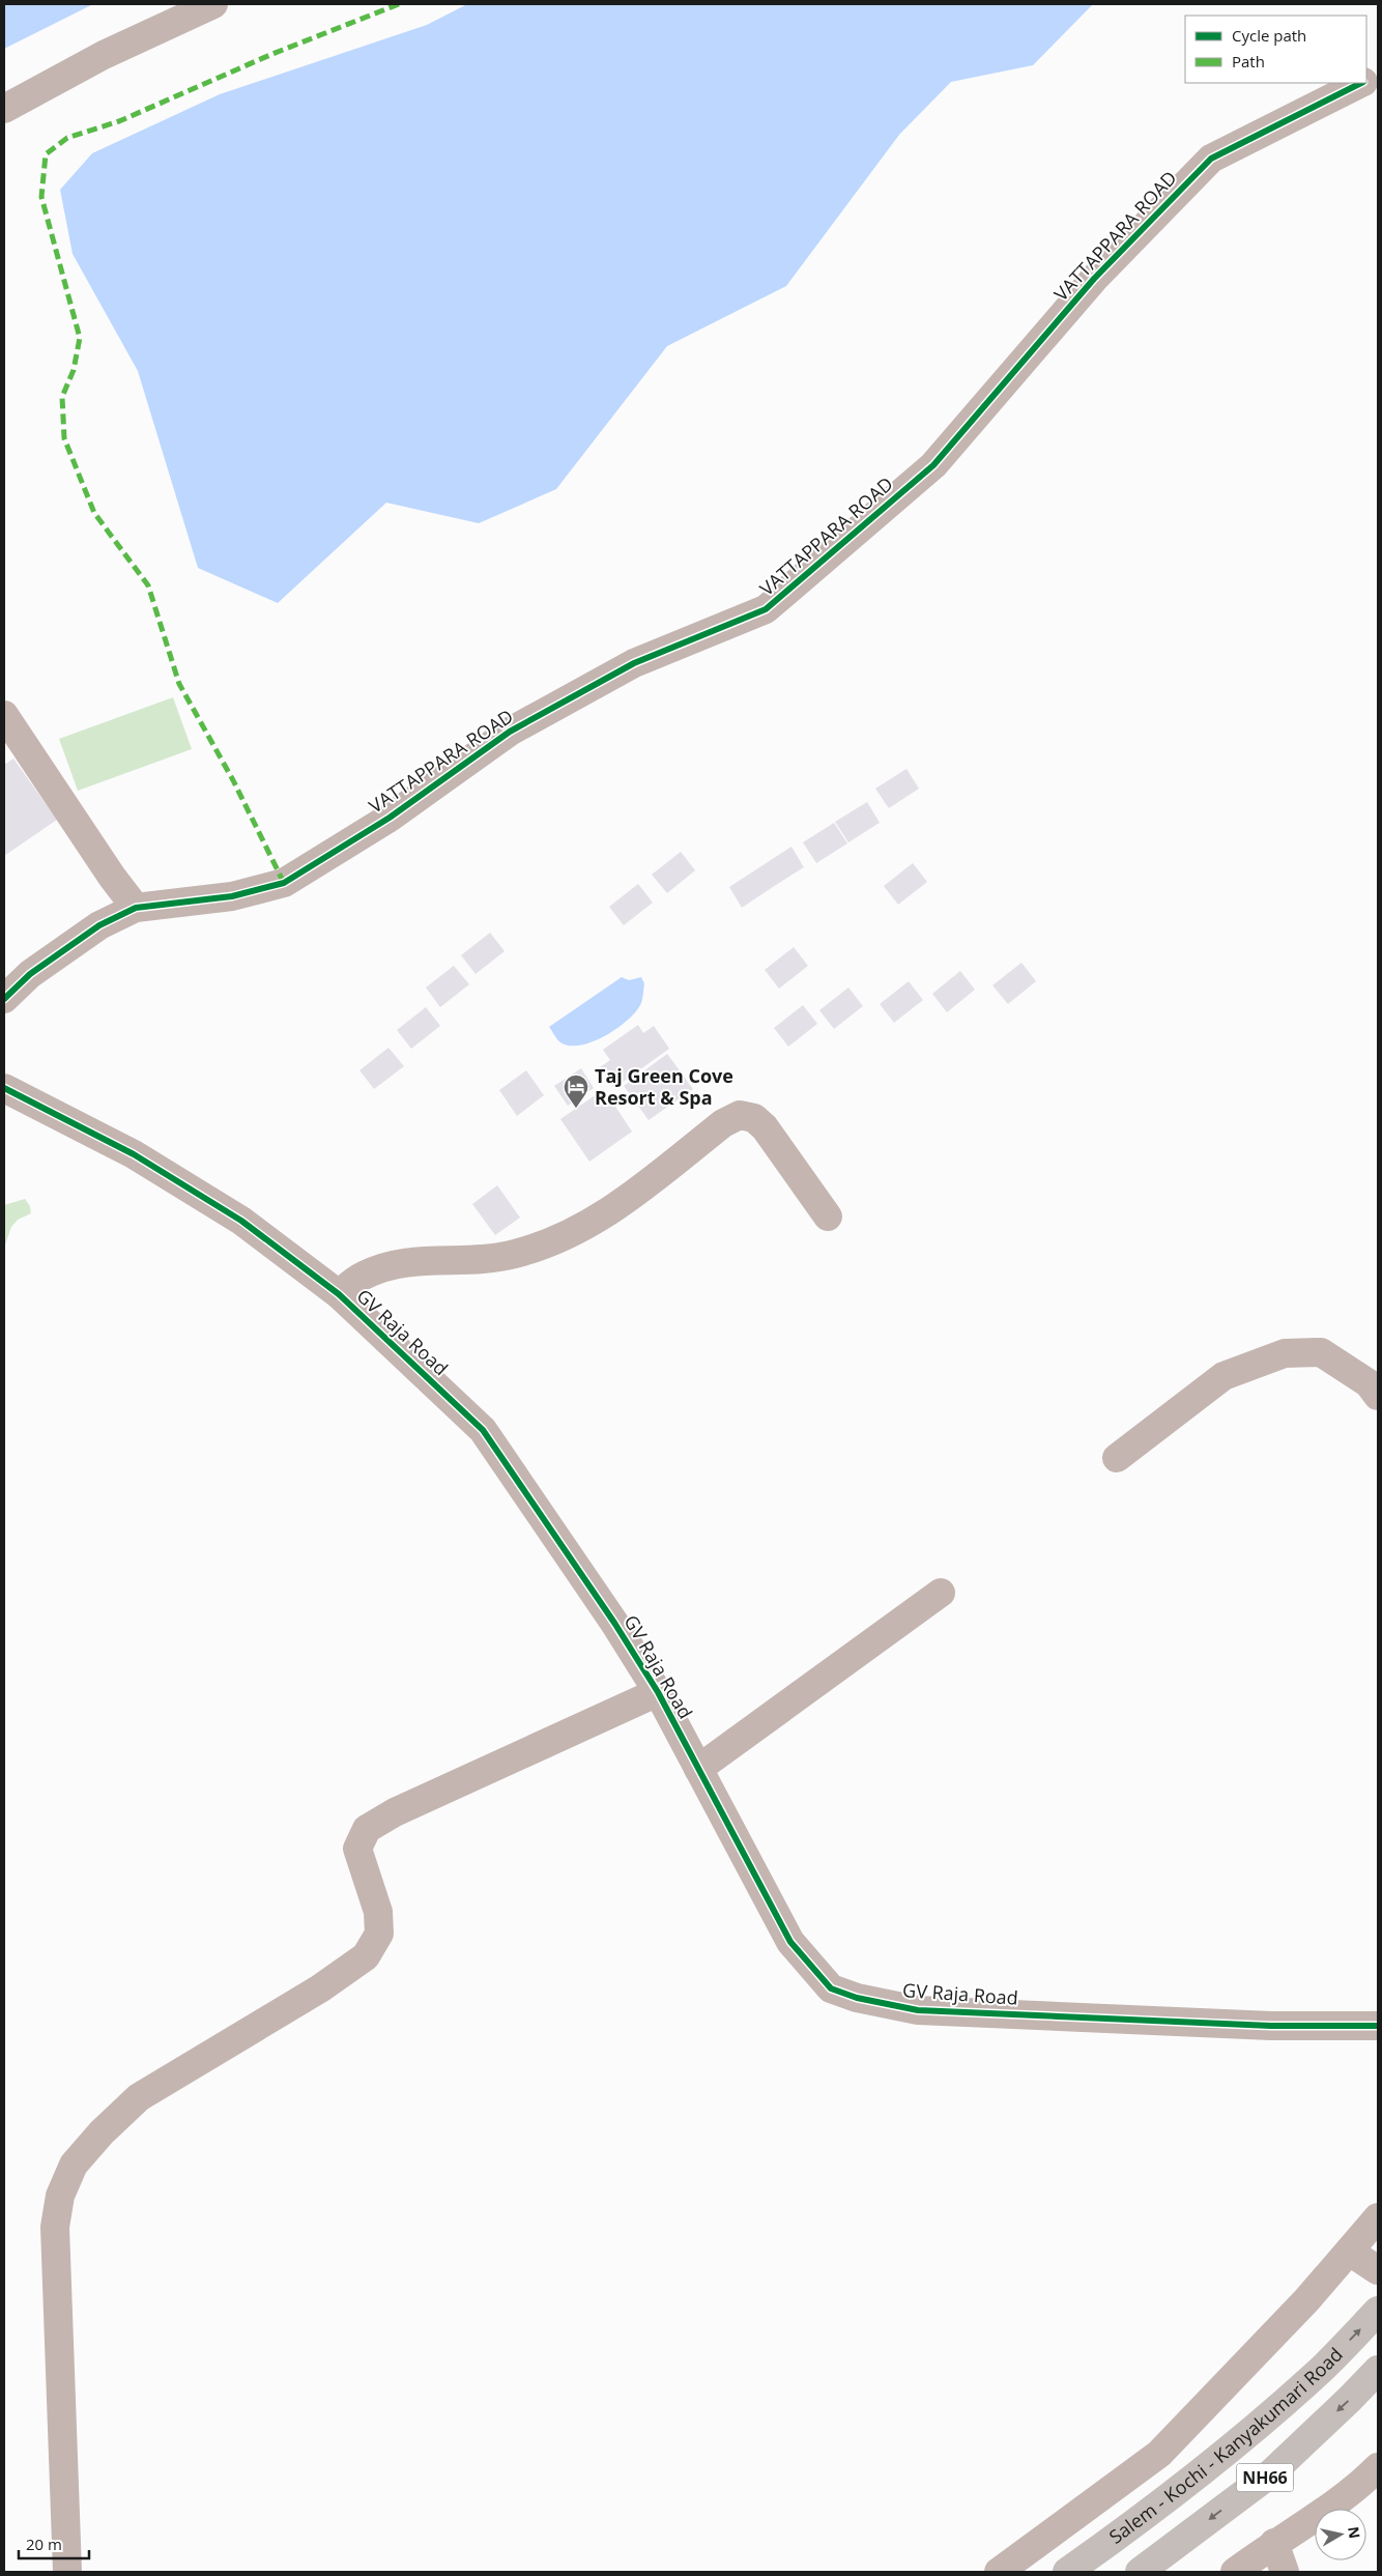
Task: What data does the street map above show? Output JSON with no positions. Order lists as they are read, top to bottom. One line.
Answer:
{"streets":{"highway":["Salem - Kochi - Kanyakumari Road","NH66"],"street":["VATTAPPARA ROAD","GV Raja Road"]},"places":{"hotel":["Taj Green Cove Resort & Spa"]},"legend":["Cycle path","Path"],"scale_bar":"20 m","north":"right"}
